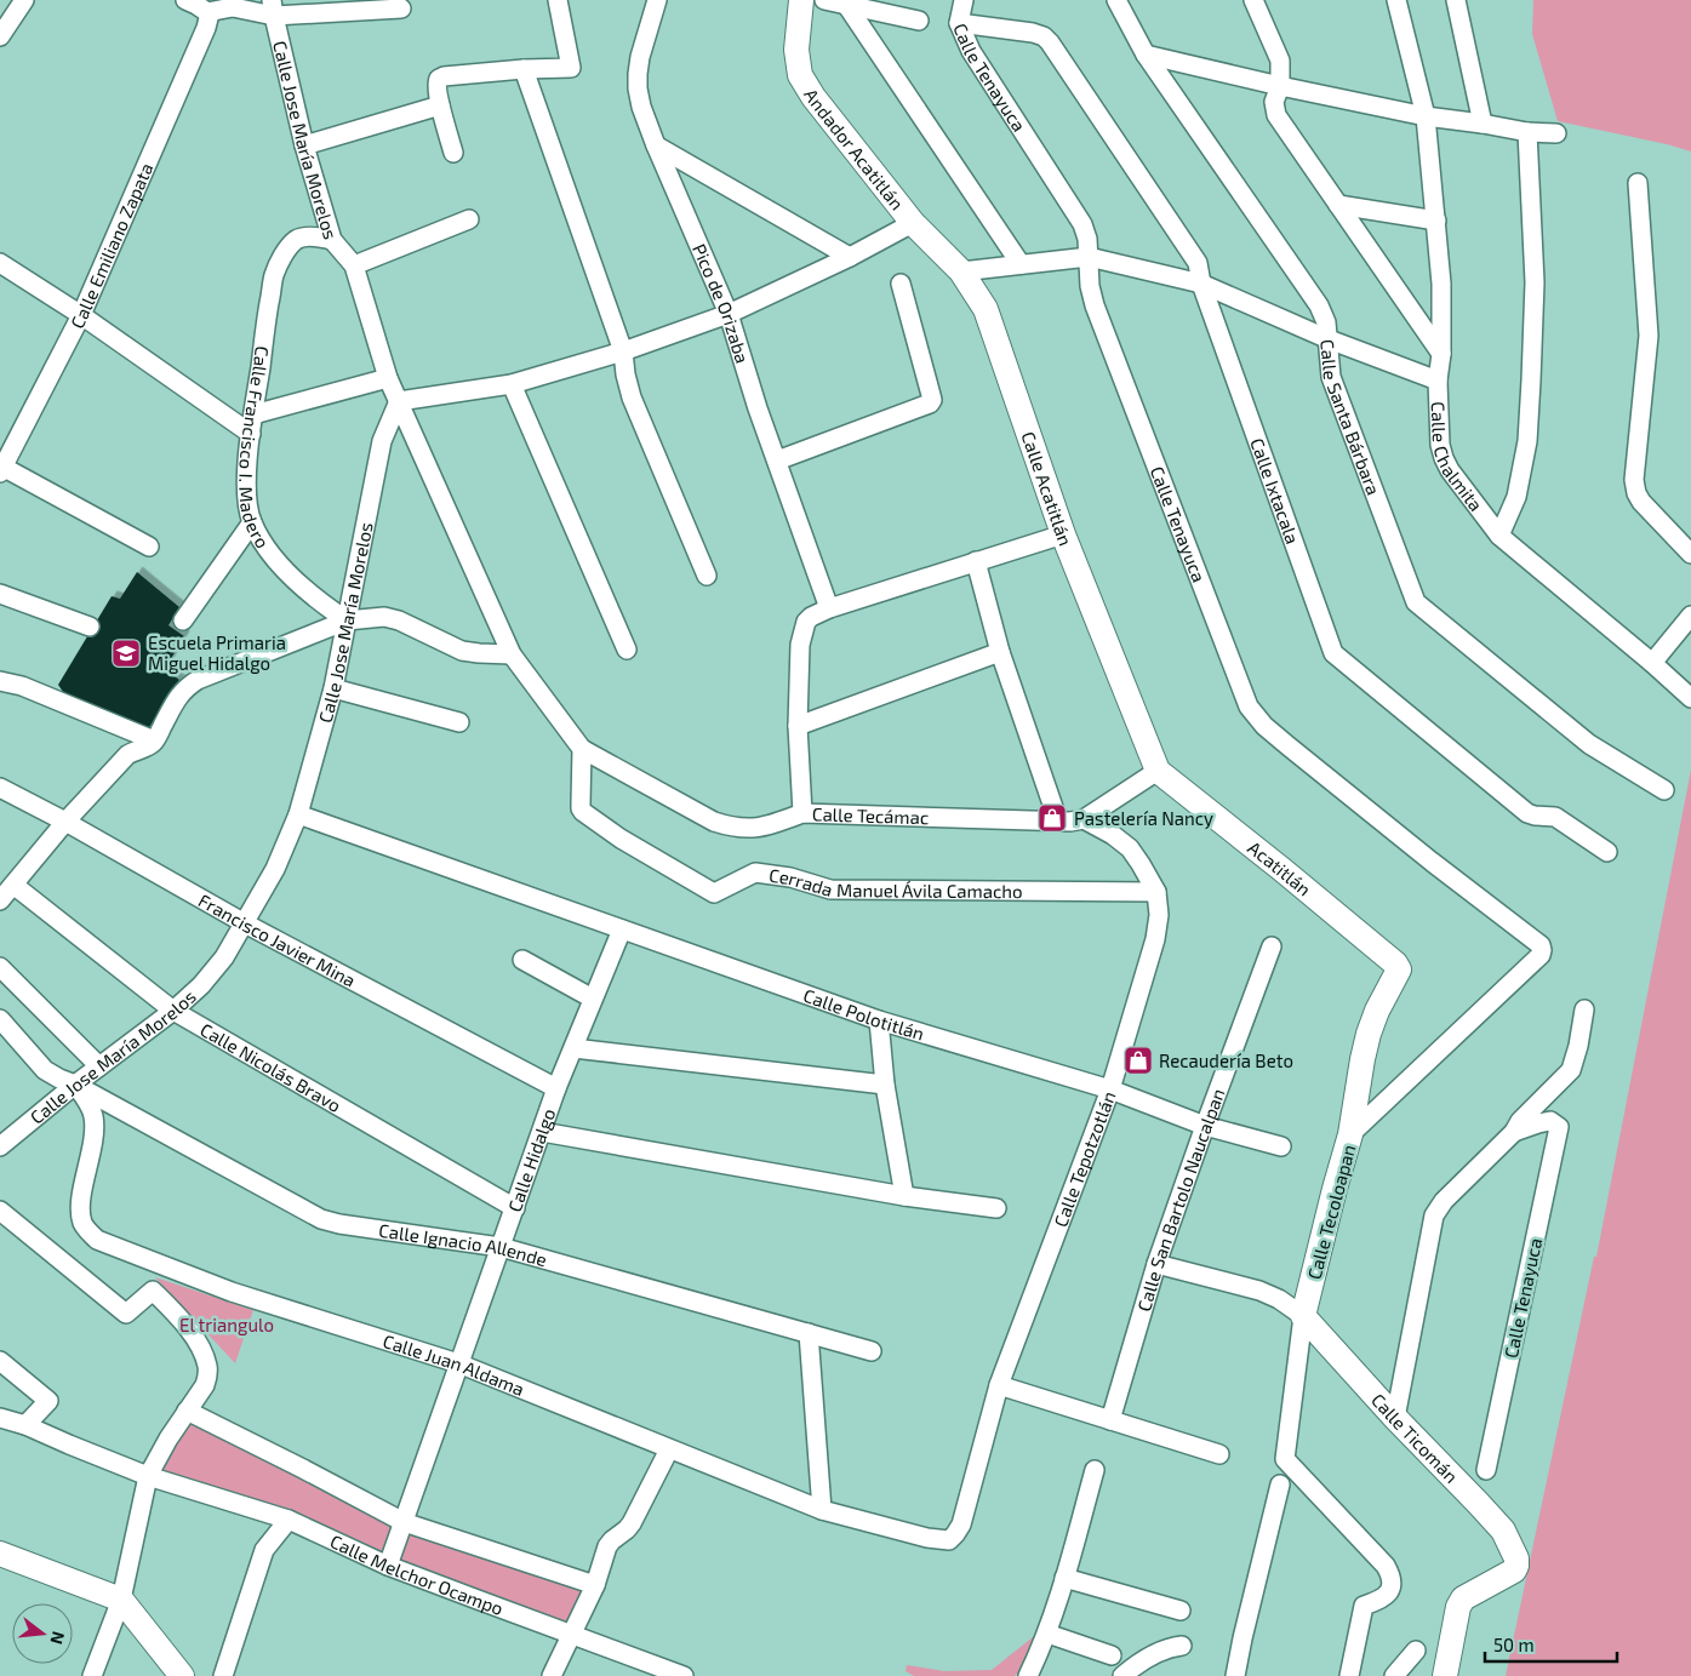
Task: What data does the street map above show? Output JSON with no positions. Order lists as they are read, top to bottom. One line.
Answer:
{"streets":{"street":["Calle Tenayuca","Calle Jose María Morelos","Andador Acatitlán","Calle Emiliano Zapata","Pico de Orizaba","Calle Santa Bárbara","Calle Francisco I. Madero","Calle Chalmita","Calle Acatitlán","Calle Ixtacala","Calle Tecámac","Acatitlán","Cerrada Manuel Ávila Camacho","Francisco Javier Mina","Calle Polotitlán","Calle Nicolás Bravo","Calle Tepotzotlán","Calle Hidalgo","Calle San Bartolo Naucalpan","Calle Tecoloapan","Calle Ignacio Allende","Calle Juan Aldama","Calle Ticomán","Calle Melchor Ocampo"]},"crossings":[["Calle Tenayuca","Calle Ixtacala"],["Calle Tenayuca","Calle Tecoloapan"],["Calle Jose María Morelos","Calle Francisco I. Madero"],["Calle Jose María Morelos","Francisco Javier Mina"],["Calle Jose María Morelos","Calle Polotitlán"],["Calle Jose María Morelos","Calle Nicolás Bravo"],["Calle Jose María Morelos","Calle Ignacio Allende"],["Calle Jose María Morelos","Calle Juan Aldama"],["Andador Acatitlán","Calle Acatitlán"],["Pico de Orizaba","Calle Tecámac"],["Calle Acatitlán","Calle Tecámac"],["Calle Acatitlán","Acatitlán"],["Calle Tecámac","Calle Tepotzotlán"],["Acatitlán","Calle Tecoloapan"],["Cerrada Manuel Ávila Camacho","Calle Tepotzotlán"],["Francisco Javier Mina","Calle Hidalgo"],["Calle Polotitlán","Calle Tepotzotlán"],["Calle Polotitlán","Calle Hidalgo"],["Calle Polotitlán","Calle San Bartolo Naucalpan"],["Calle Nicolás Bravo","Calle Hidalgo"],["Calle Tepotzotlán","Calle Juan Aldama"],["Calle Hidalgo","Calle Ignacio Allende"],["Calle Hidalgo","Calle Juan Aldama"],["Calle Hidalgo","Calle Melchor Ocampo"],["Calle Tecoloapan","Calle Ticomán"],["Calle Ignacio Allende","Calle Juan Aldama"]],"parks":["El triangulo"],"places":{"school or university":["Escuela Primaria Miguel Hidalgo"],"shop":["Pastelería Nancy","Recaudería Beto"]},"scale_bar":"50 m","north":"right"}
